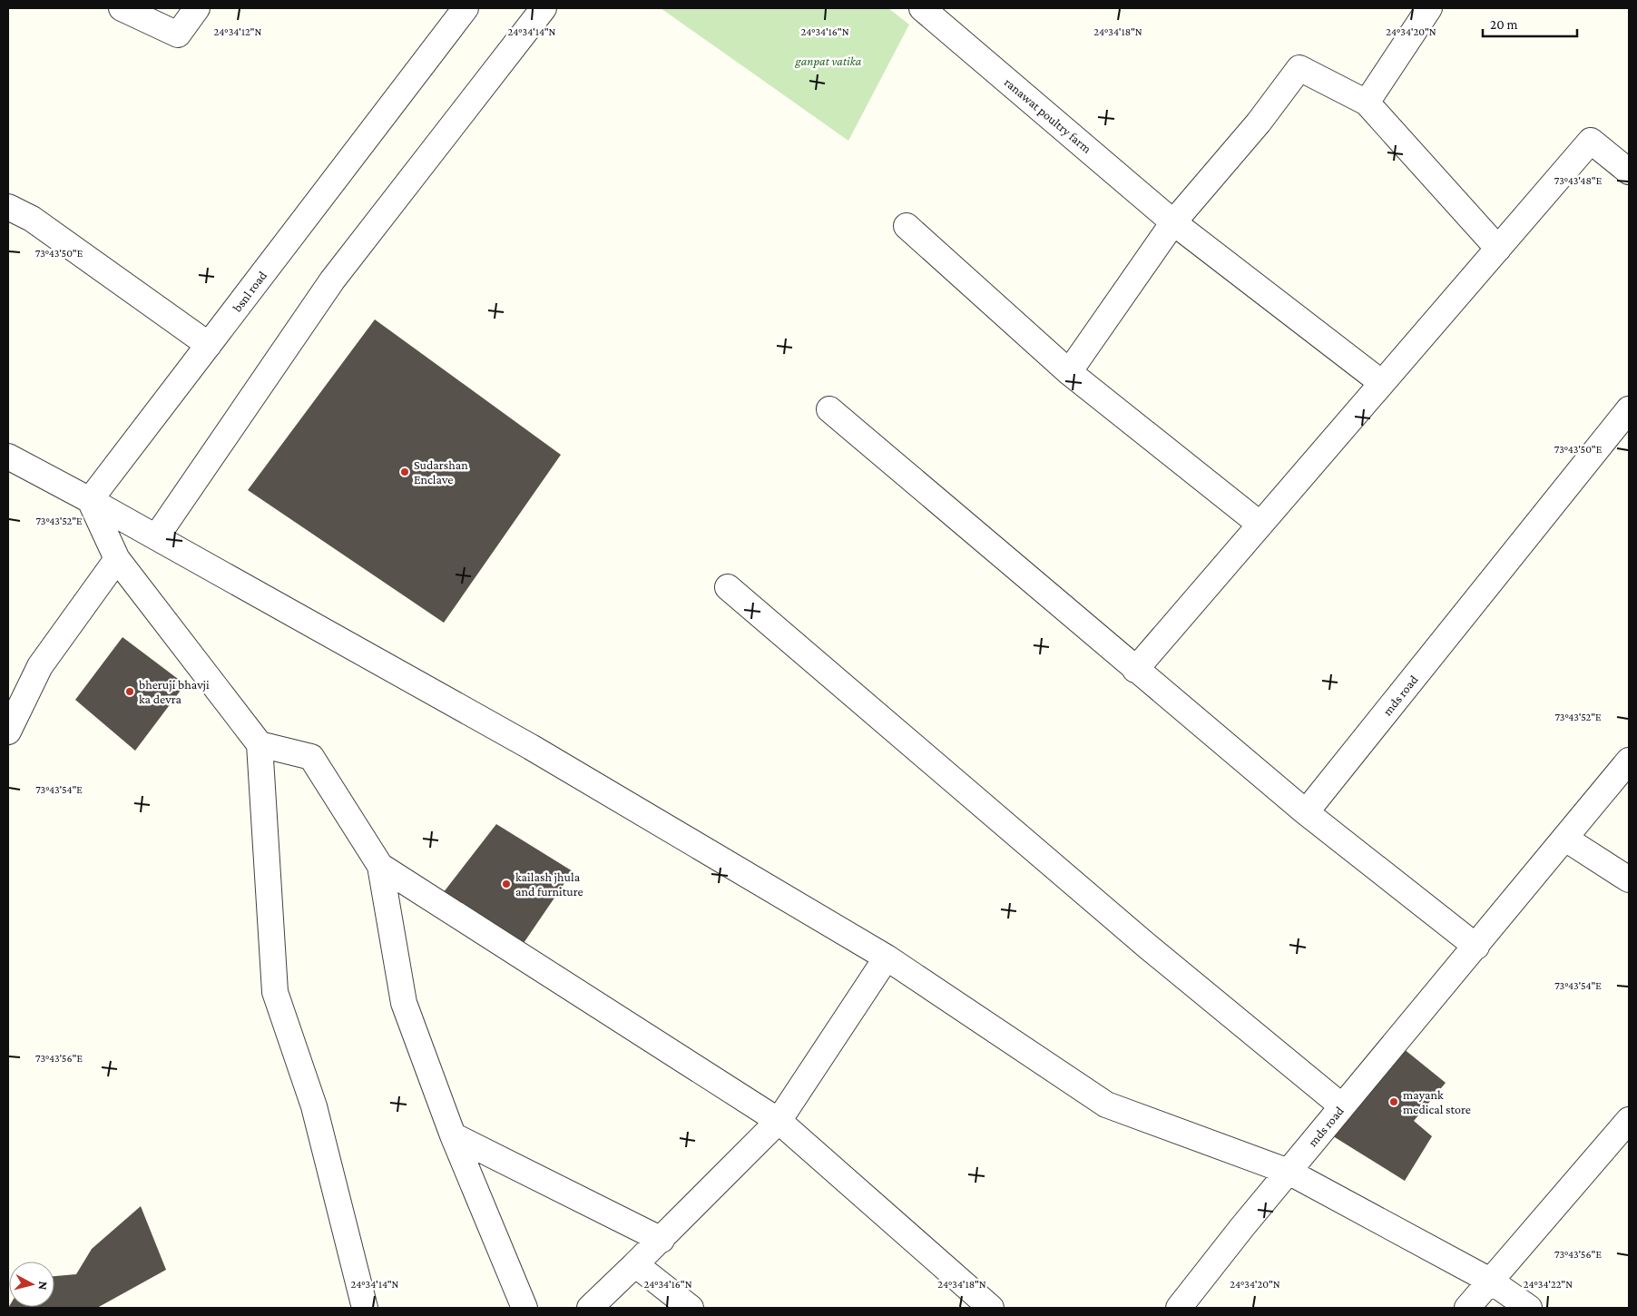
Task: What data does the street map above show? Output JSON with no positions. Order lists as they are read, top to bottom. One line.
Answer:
{"streets":{"street":["ranawat poultry farm","bsnl road","mds road"]},"parks":["ganpat vatika"],"places":["Sudarshan Enclave","bheruji bhavji ka devra","kailash jhula and furniture","mayank medical store"],"scale_bar":"20 m","north":"right","coordinates":["24°34'12\"N","24°34'14\"N","24°34'16\"N","24°34'18\"N","24°34'20\"N","73°43'48\"E","73°43'50\"E","73°43'52\"E","73°43'54\"E","73°43'56\"E","24°34'22\"N"]}
